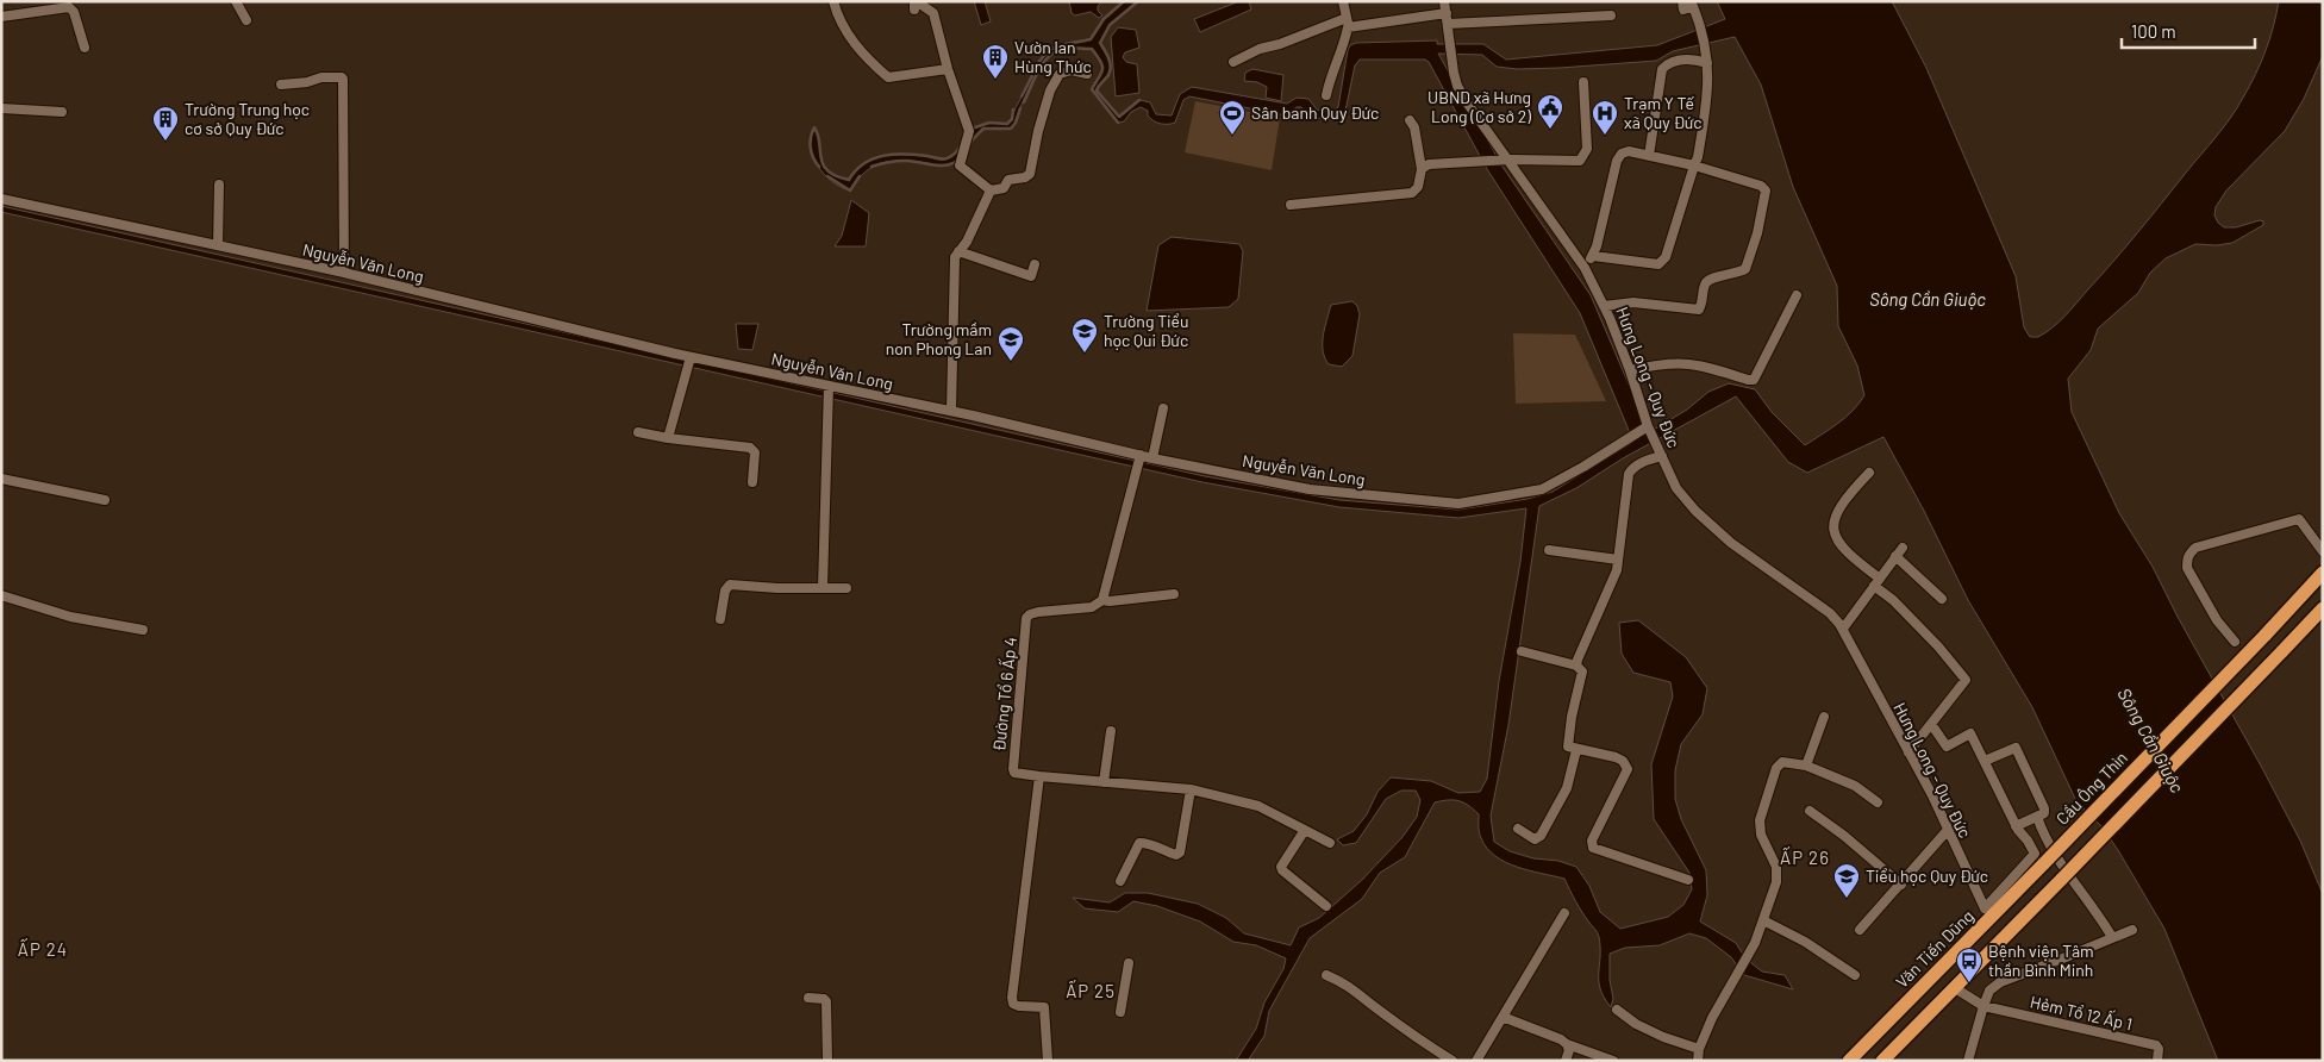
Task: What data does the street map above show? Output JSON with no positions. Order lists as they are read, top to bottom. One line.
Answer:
{"streets":{"highway":["Cầu Ông Thìn","Văn Tiến Dũng"],"street":["Nguyễn Văn Long","Hưng Long - Quy Đức","Đường Tổ 6 Ấp 4","Hẻm Tổ 12 Ấp 1"]},"crossings":[["Nguyễn Văn Long","Hưng Long - Quy Đức"],["Cầu Ông Thìn","Văn Tiến Dũng"]],"districts":["ẤP 26","ẤP 24","ẤP 25"],"water":["Sông Cần Giuộc"],"places":{"building":["Vườn lan Hùng Thức","Trường Trung học cơ sở Quy Đức"],"public building":["UBND xã Hưng Long (Cơ sở 2)"],"sports":["Sân banh Quy Đức"],"hospital":["Trạm Y Tế xã Quy Đức"],"school or university":["Trường Tiểu học Qui Đức","Trường mầm non Phong Lan","Tiểu học Quy Đức"],"bus stop":["Bệnh viện Tâm thần Bình Minh"]},"scale_bar":"100 m"}
